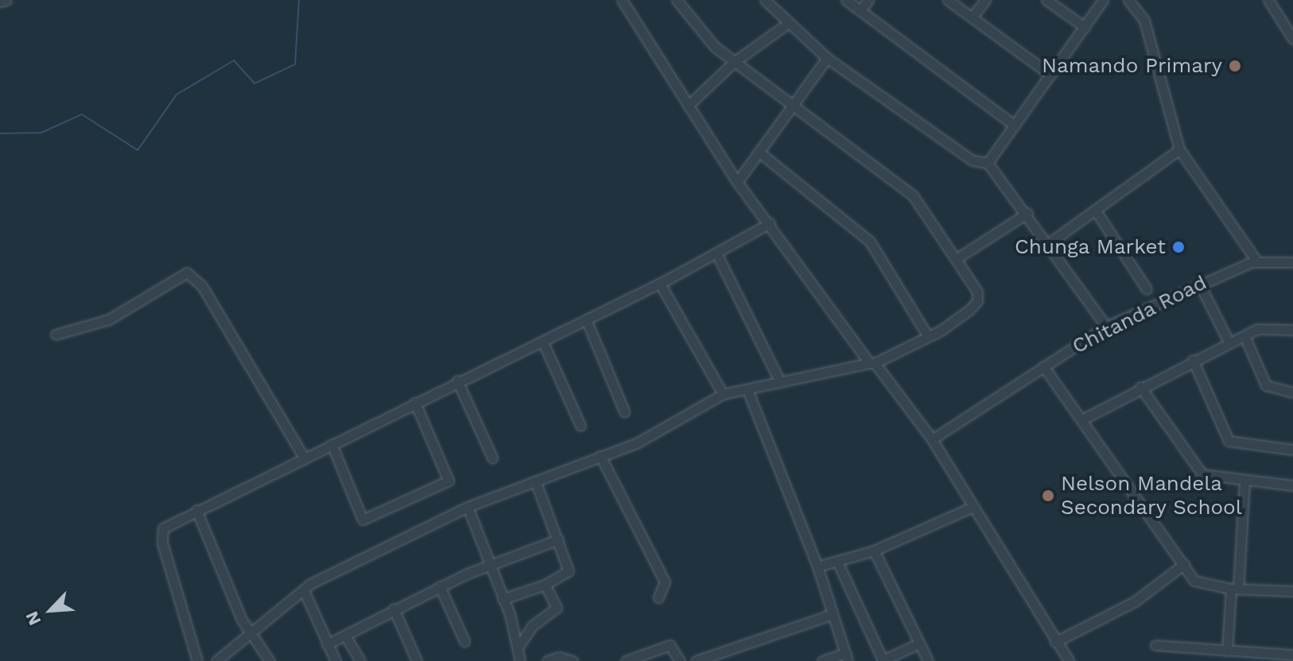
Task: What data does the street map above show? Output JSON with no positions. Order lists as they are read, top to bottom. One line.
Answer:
{"streets":{"street":["Chitanda Road"]},"places":["Namando Primary","Chunga Market","Nelson Mandela Secondary School"],"north":"bottom left"}
